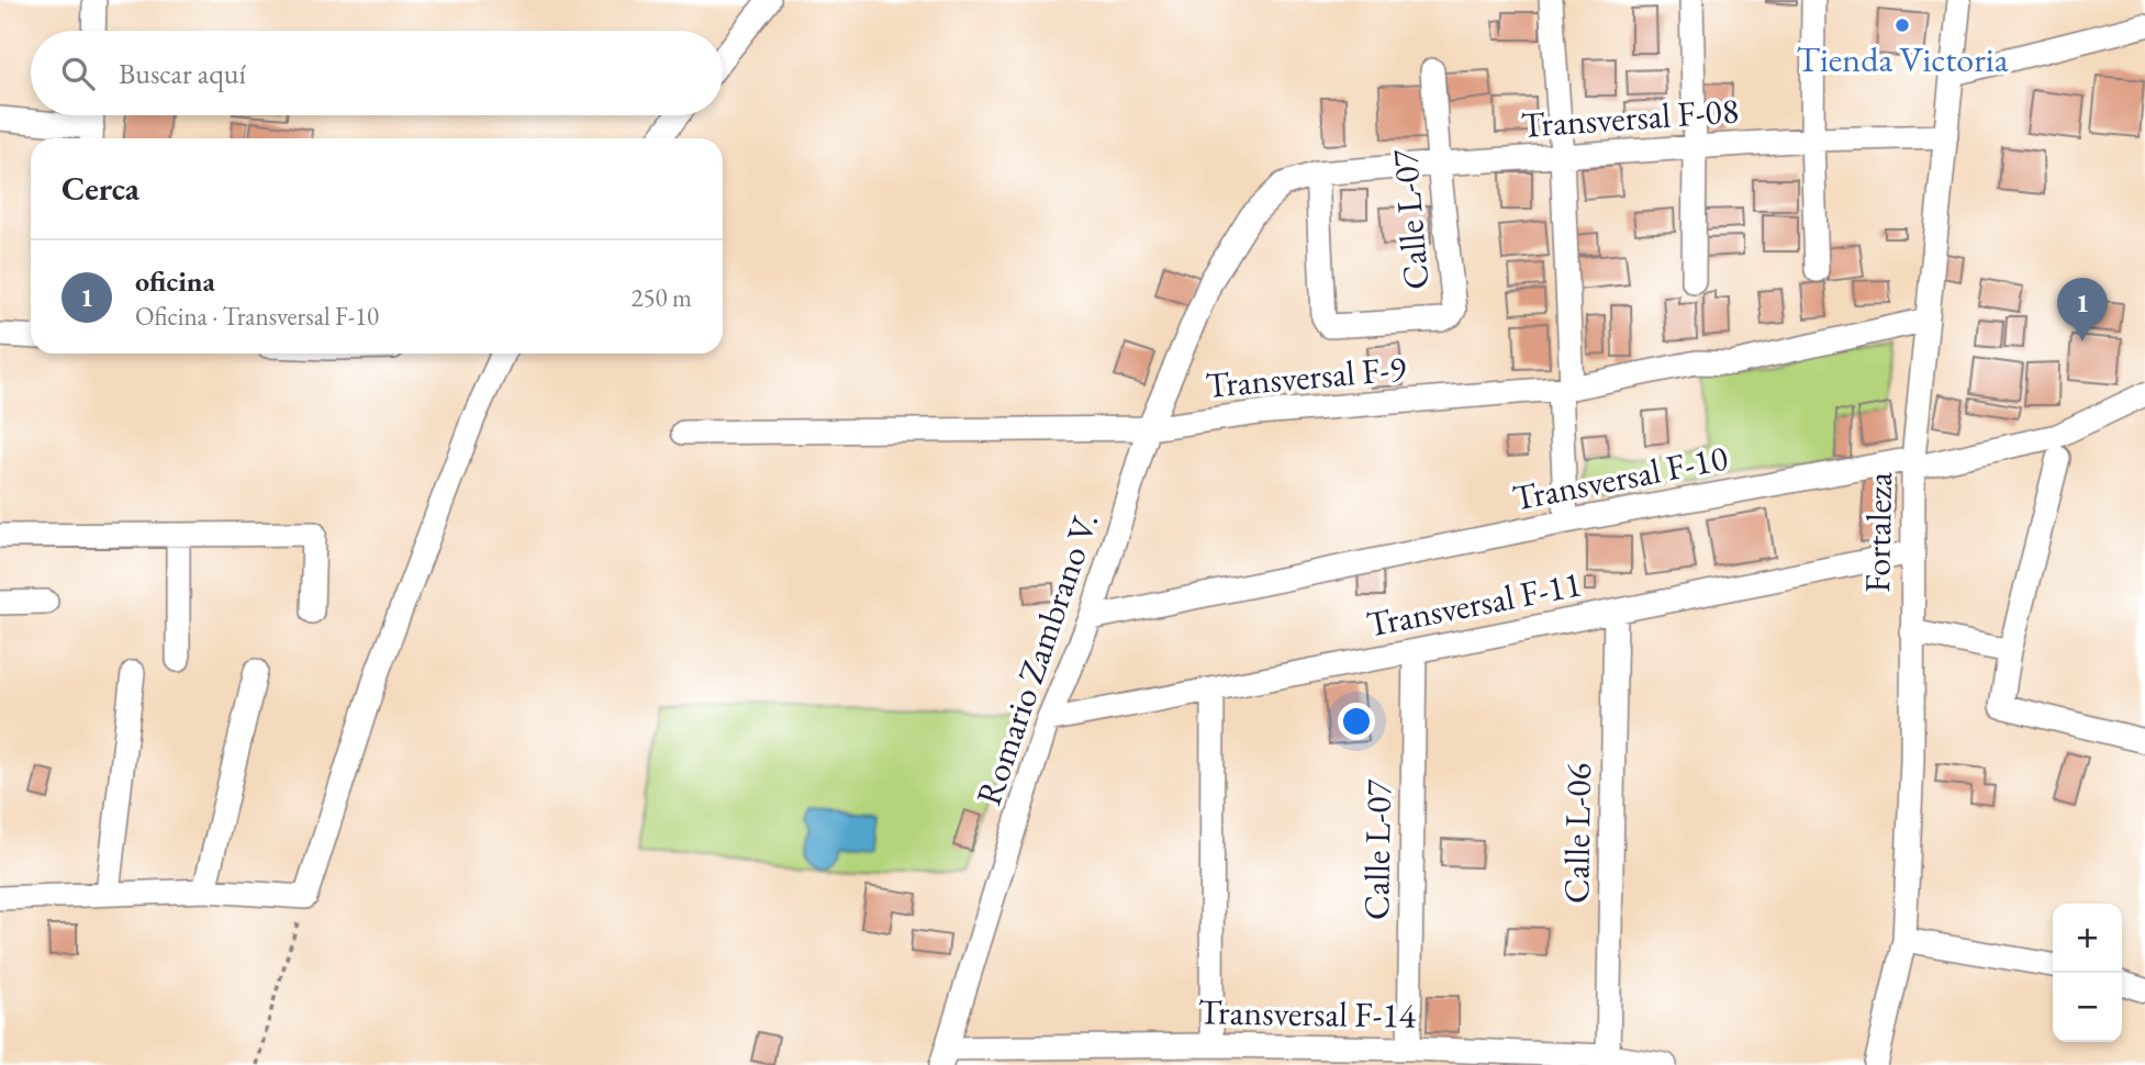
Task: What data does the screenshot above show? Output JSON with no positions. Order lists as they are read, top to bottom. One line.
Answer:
{"streets":{"street":["Transversal F-08","Calle L-07","Transversal F-9","Transversal F-10","Fortaleza","Transversal F-11","Romario Zambrano V.","Calle L-06","Transversal F-14"]},"crossings":[["Transversal F-08","Calle L-07"],["Transversal F-08","Fortaleza"],["Transversal F-08","Romario Zambrano V."],["Calle L-07","Transversal F-11"],["Calle L-07","Transversal F-14"],["Transversal F-9","Fortaleza"],["Transversal F-9","Romario Zambrano V."],["Transversal F-10","Fortaleza"],["Transversal F-10","Romario Zambrano V."],["Fortaleza","Transversal F-11"],["Transversal F-11","Romario Zambrano V."],["Transversal F-11","Calle L-06"],["Romario Zambrano V.","Transversal F-14"],["Calle L-06","Transversal F-14"]],"places":["Tienda Victoria"],"page":{"search":"Buscar aquí","heading":"Cerca","list":[{"mark":"1","name":"oficina","note":"Oficina · Transversal F-10","value":"250 m"}],"pins":"1","map_buttons":["+","−"]}}
